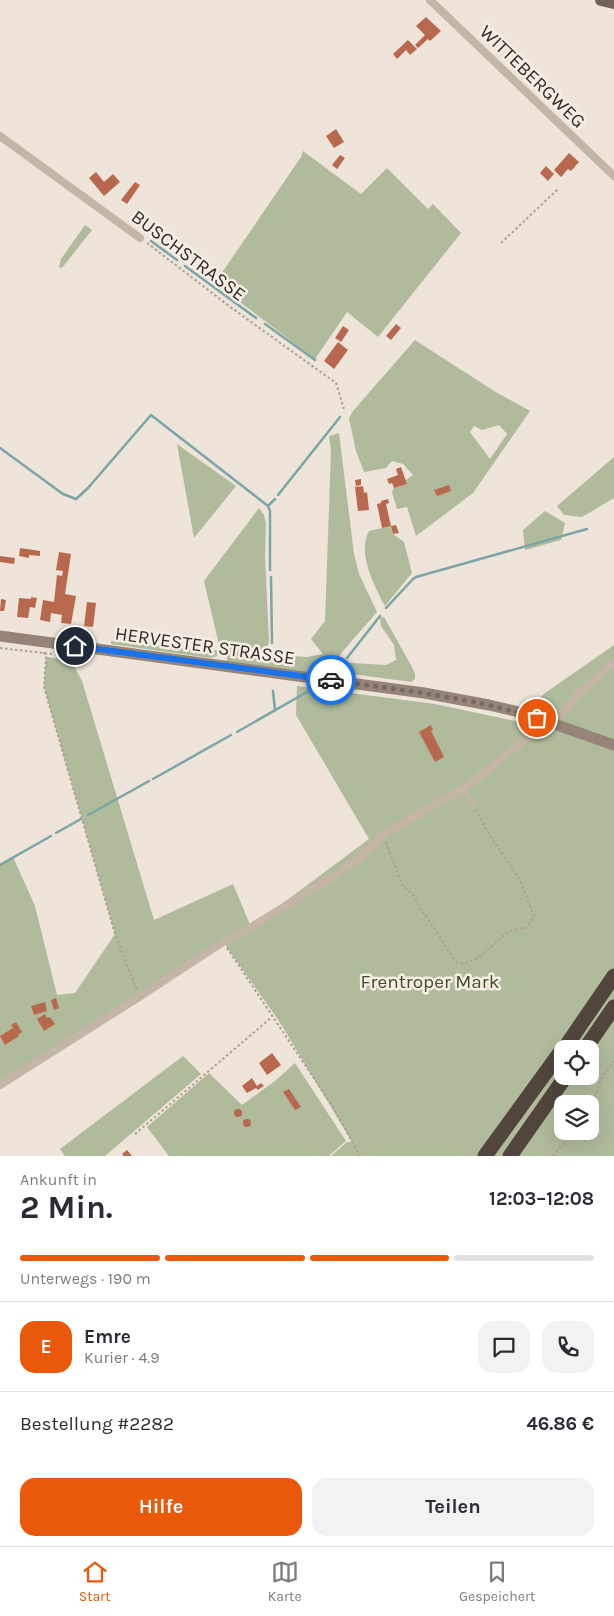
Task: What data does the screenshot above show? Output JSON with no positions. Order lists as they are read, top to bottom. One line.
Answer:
{"streets":{"main road":["HERVESTER STRASSE"],"street":["WITTEBERGWEG","BUSCHSTRASSE"]},"parks":["Frentroper Mark"],"page":{"heading":["2 Min.","Ankunft in","12:03–12:08"],"panel":["Emre","Kurier · 4.9","Bestellung #2282","46.86 €"],"bar":"Unterwegs · 190 m","round":"E","buttons":["Hilfe","Teilen"],"tabs":["Start","Karte","Gespeichert"]}}
